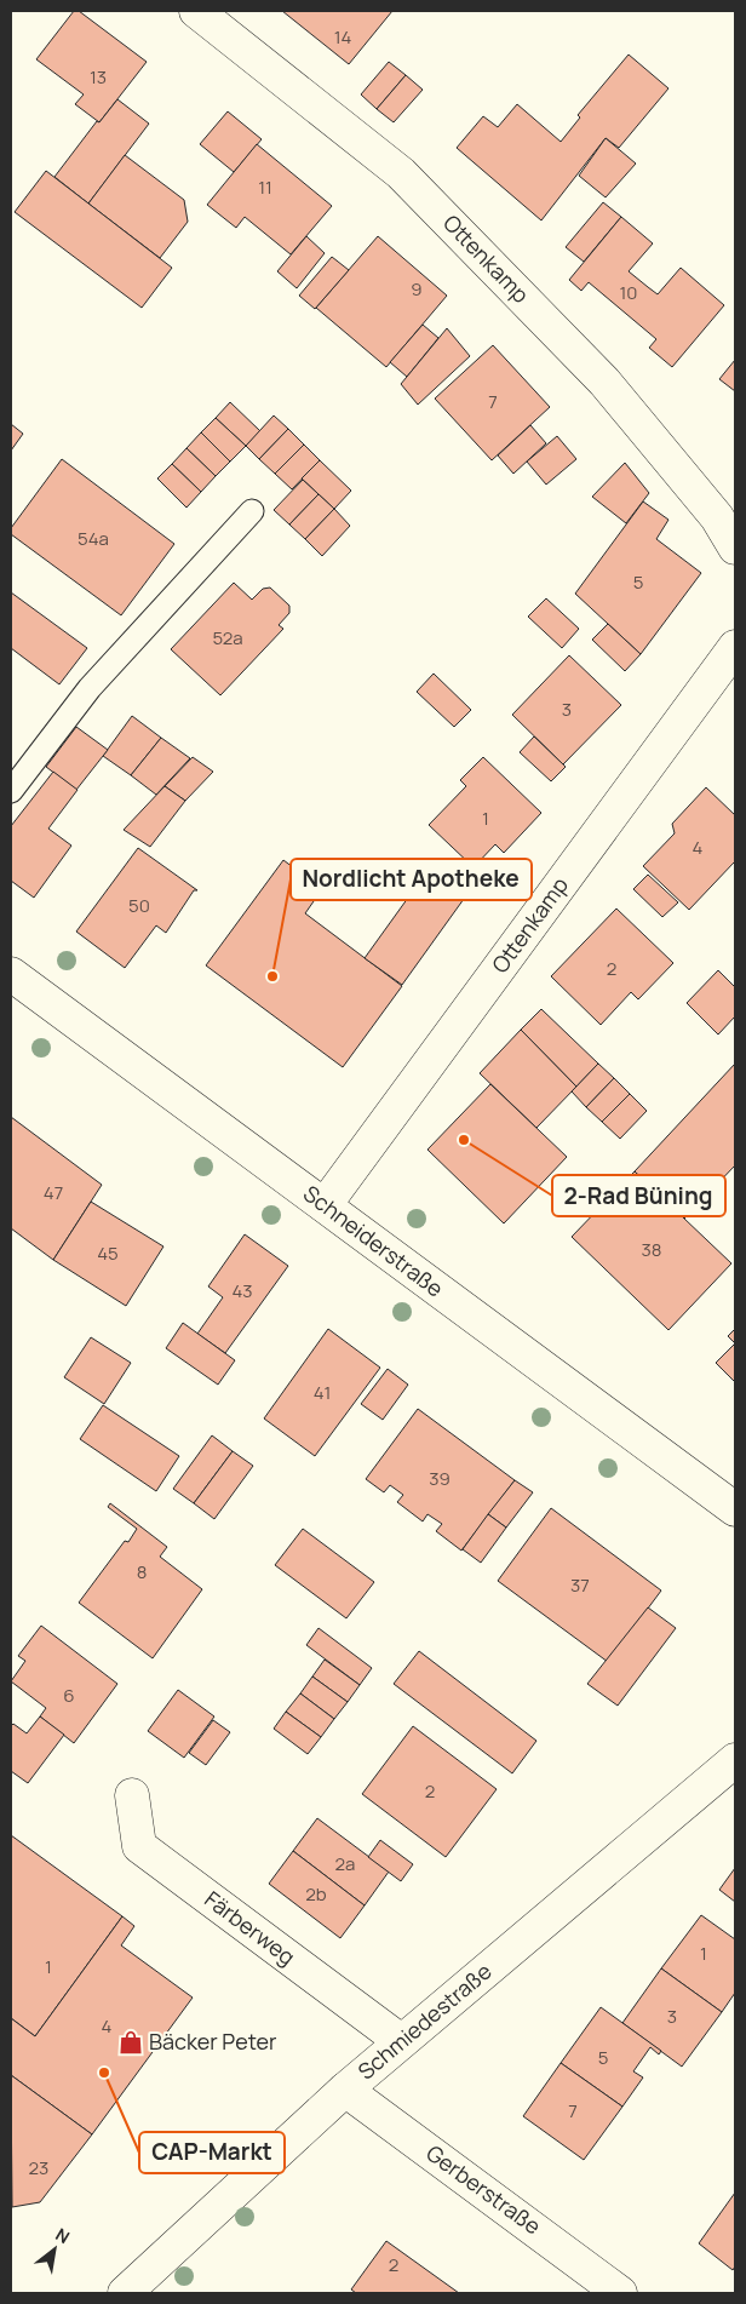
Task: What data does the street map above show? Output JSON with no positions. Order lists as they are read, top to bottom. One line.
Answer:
{"streets":{"street":["Ottenkamp","Schneiderstraße","Färberweg","Schmiedestraße","Gerberstraße"]},"crossings":[["Ottenkamp","Schneiderstraße"],["Färberweg","Schmiedestraße"],["Schmiedestraße","Gerberstraße"]],"places":{"other":["Nordlicht Apotheke","2-Rad Büning","CAP-Markt"],"shop":["Bäcker Peter"]},"house_numbers":["14","13","11","9","10","7","54a","5","52a","3","1","4","50","2","47","38","45","43","41","39","8","37","6","2","2a","2b","1","1","3","4","5","7","23","2"],"north":"top right"}
